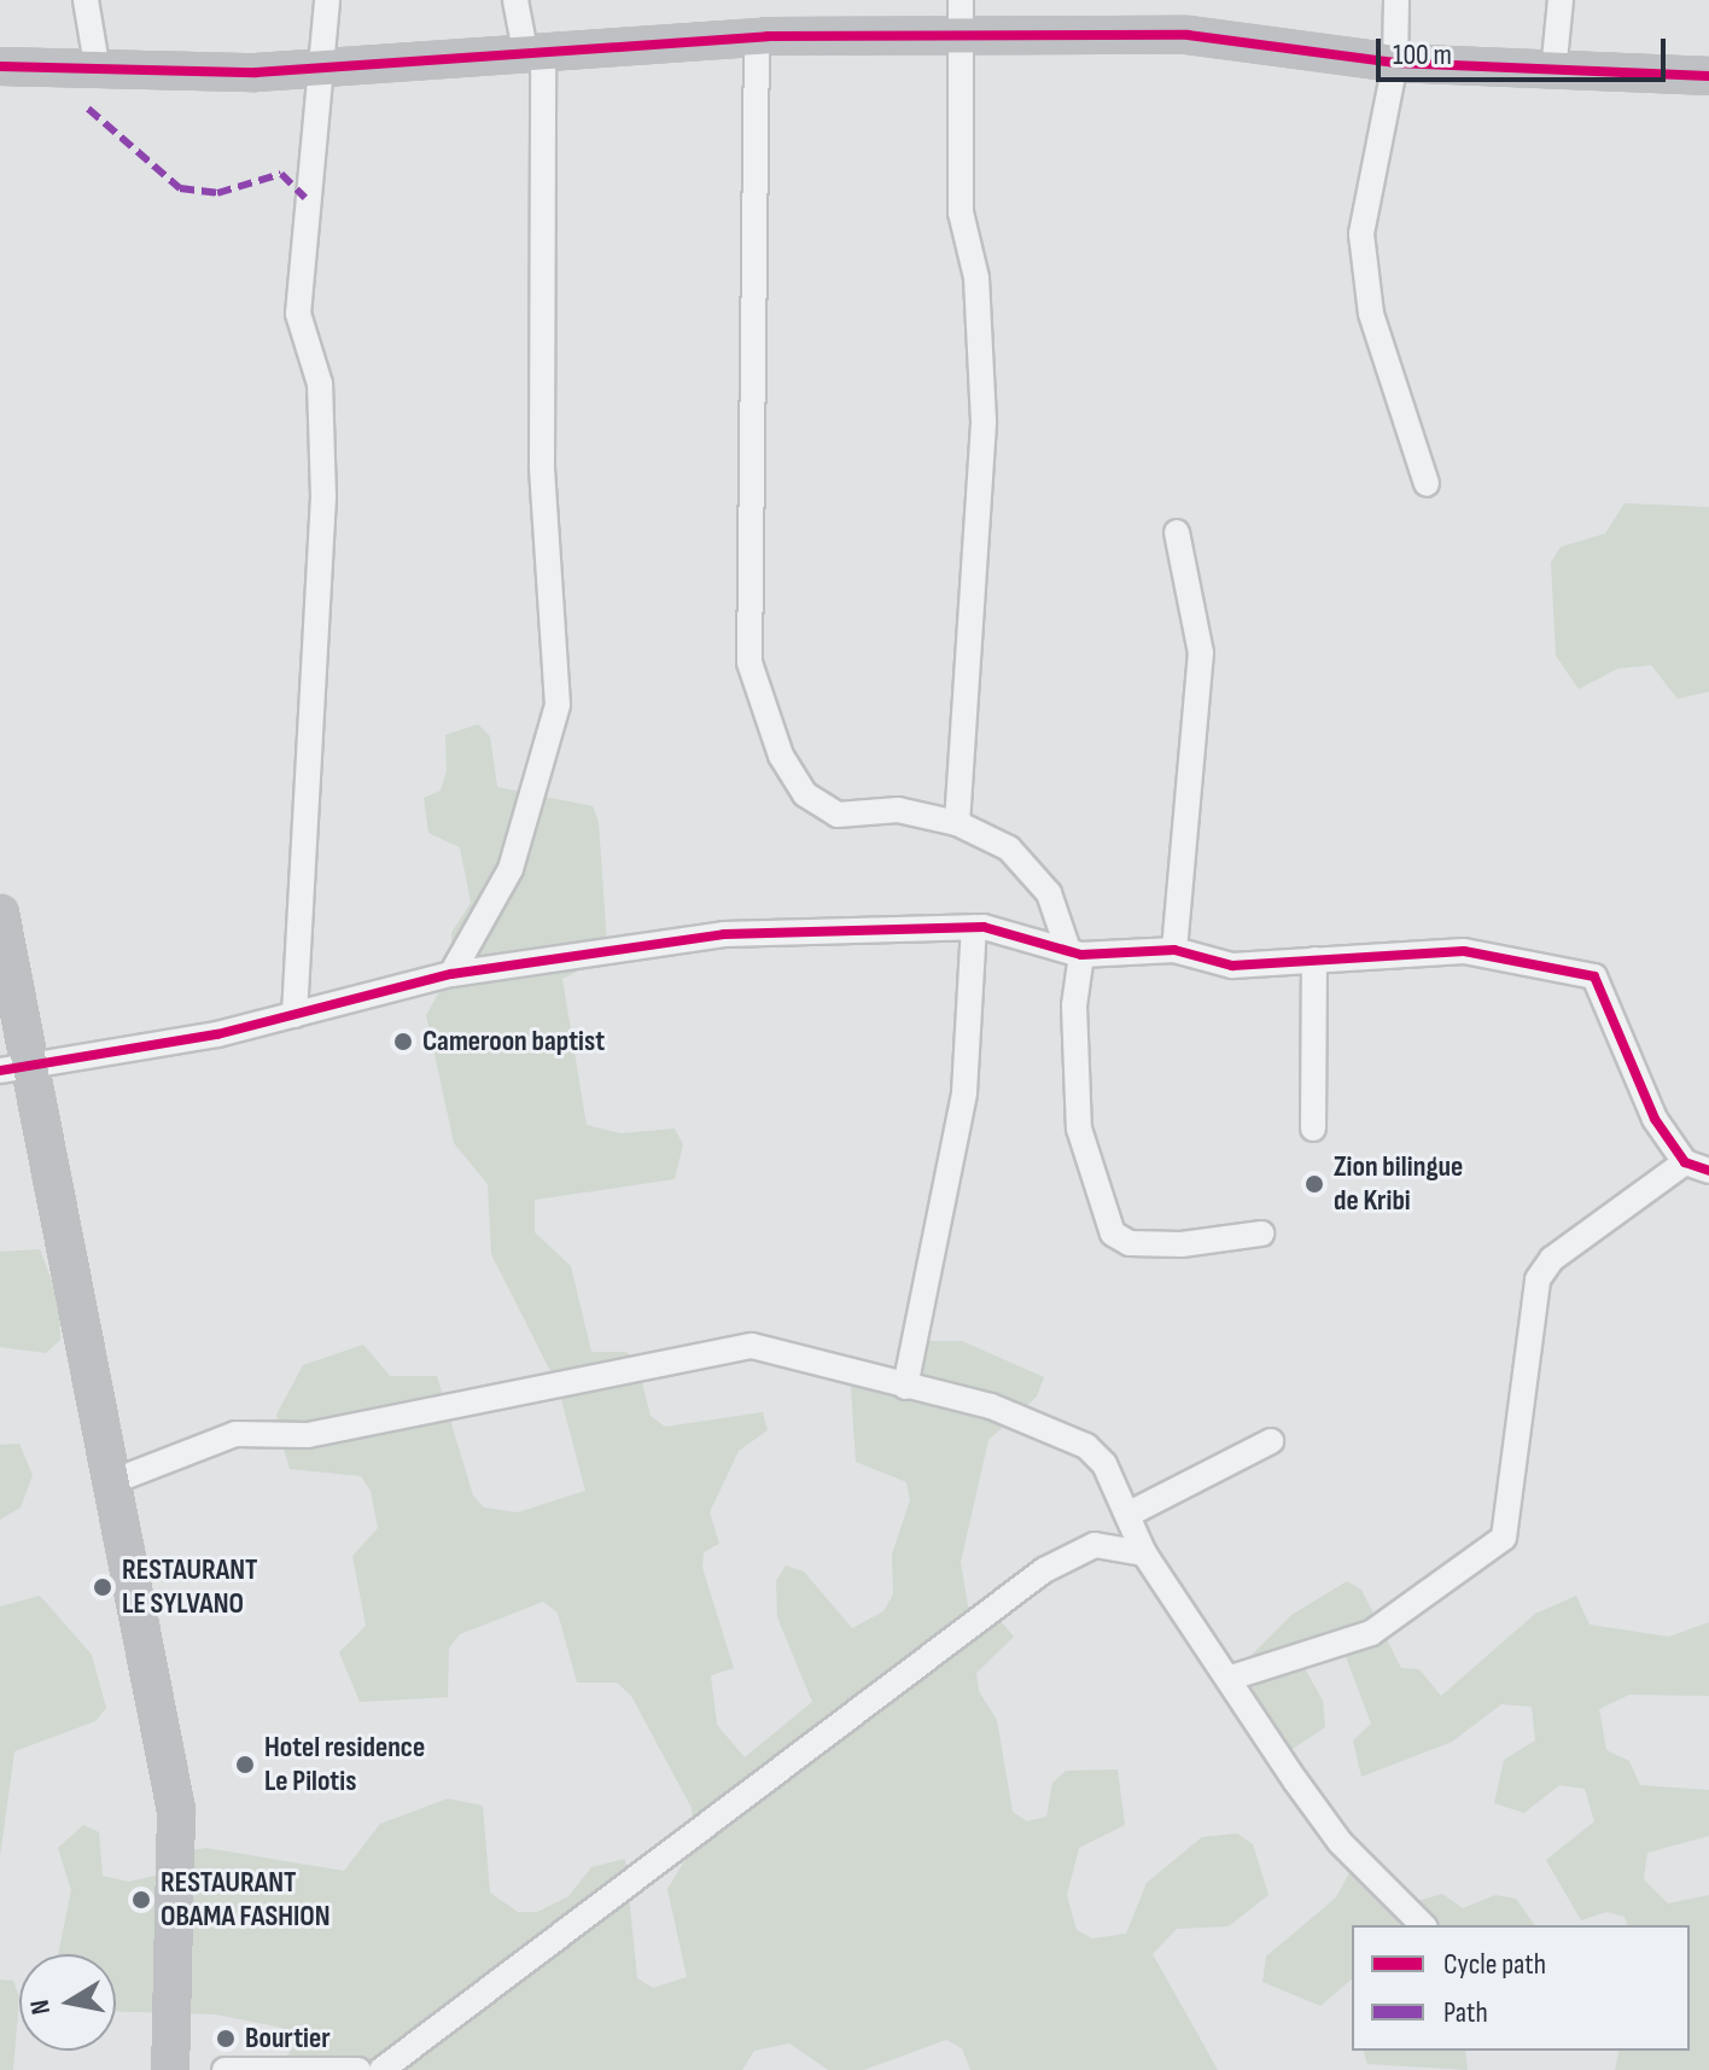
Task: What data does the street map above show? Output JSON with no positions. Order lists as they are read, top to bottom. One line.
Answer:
{"places":["Cameroon baptist","Zion bilingue de Kribi","RESTAURANT LE SYLVANO","Hotel residence Le Pilotis","RESTAURANT OBAMA FASHION","Bourtier"],"legend":["Cycle path","Path"],"scale_bar":"100 m","north":"left"}
